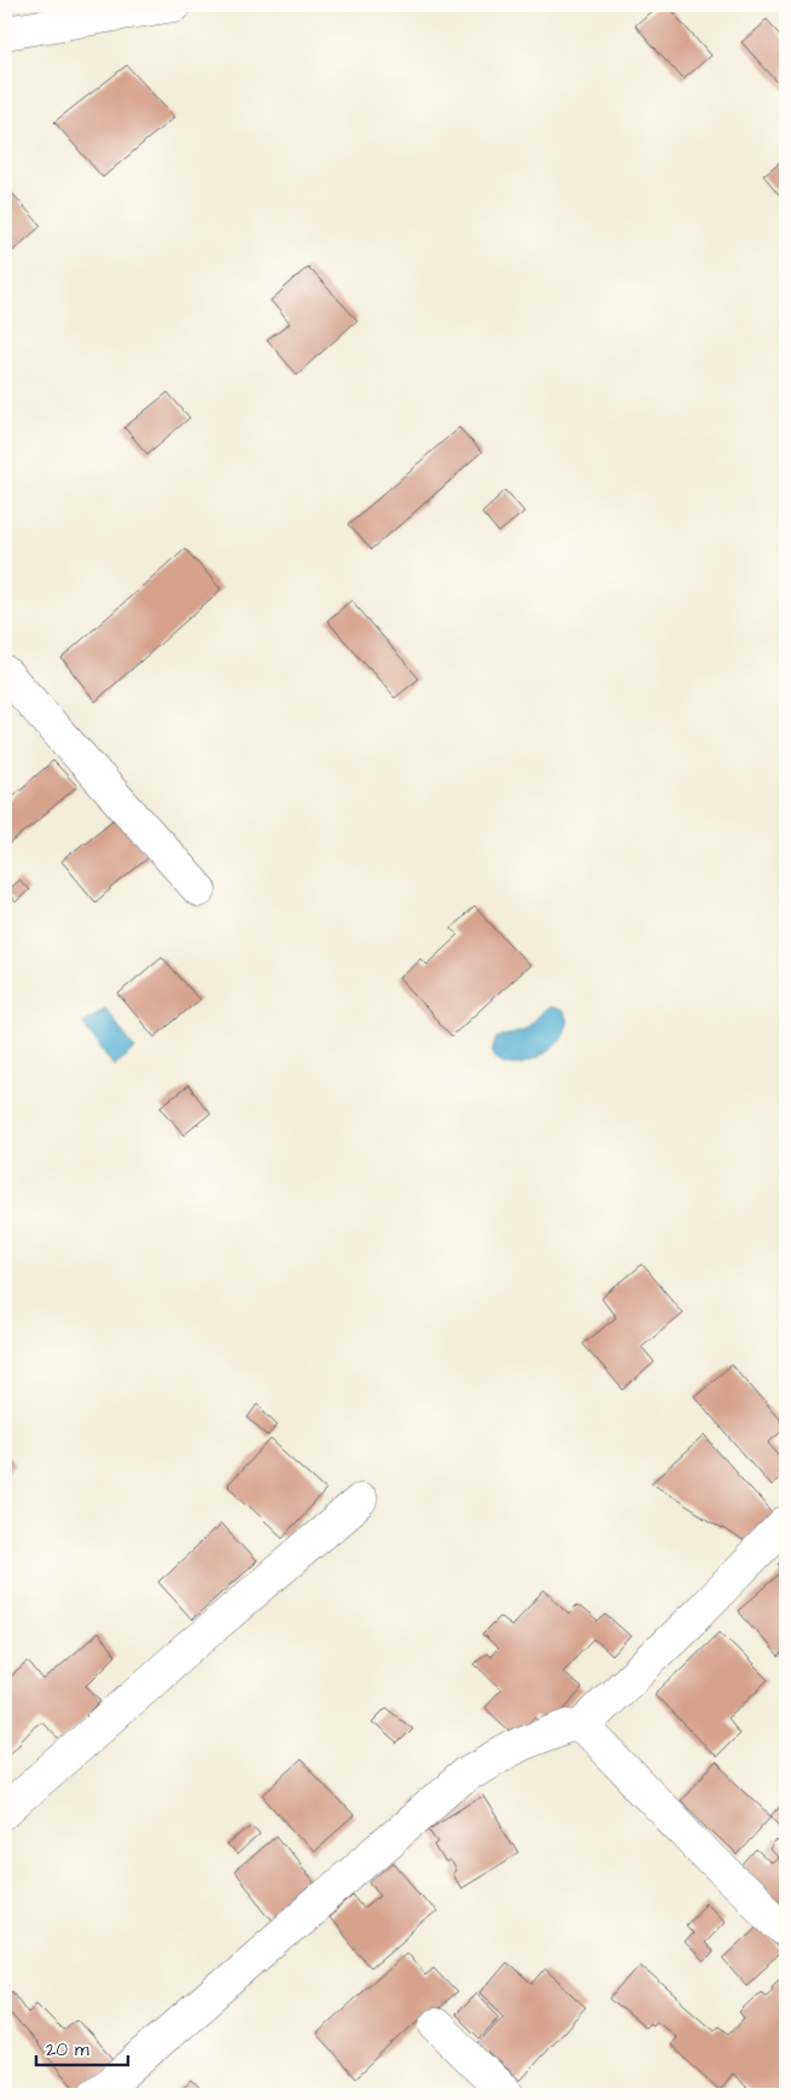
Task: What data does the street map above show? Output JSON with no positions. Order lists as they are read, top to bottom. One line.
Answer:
{"scale_bar":"20 m"}
